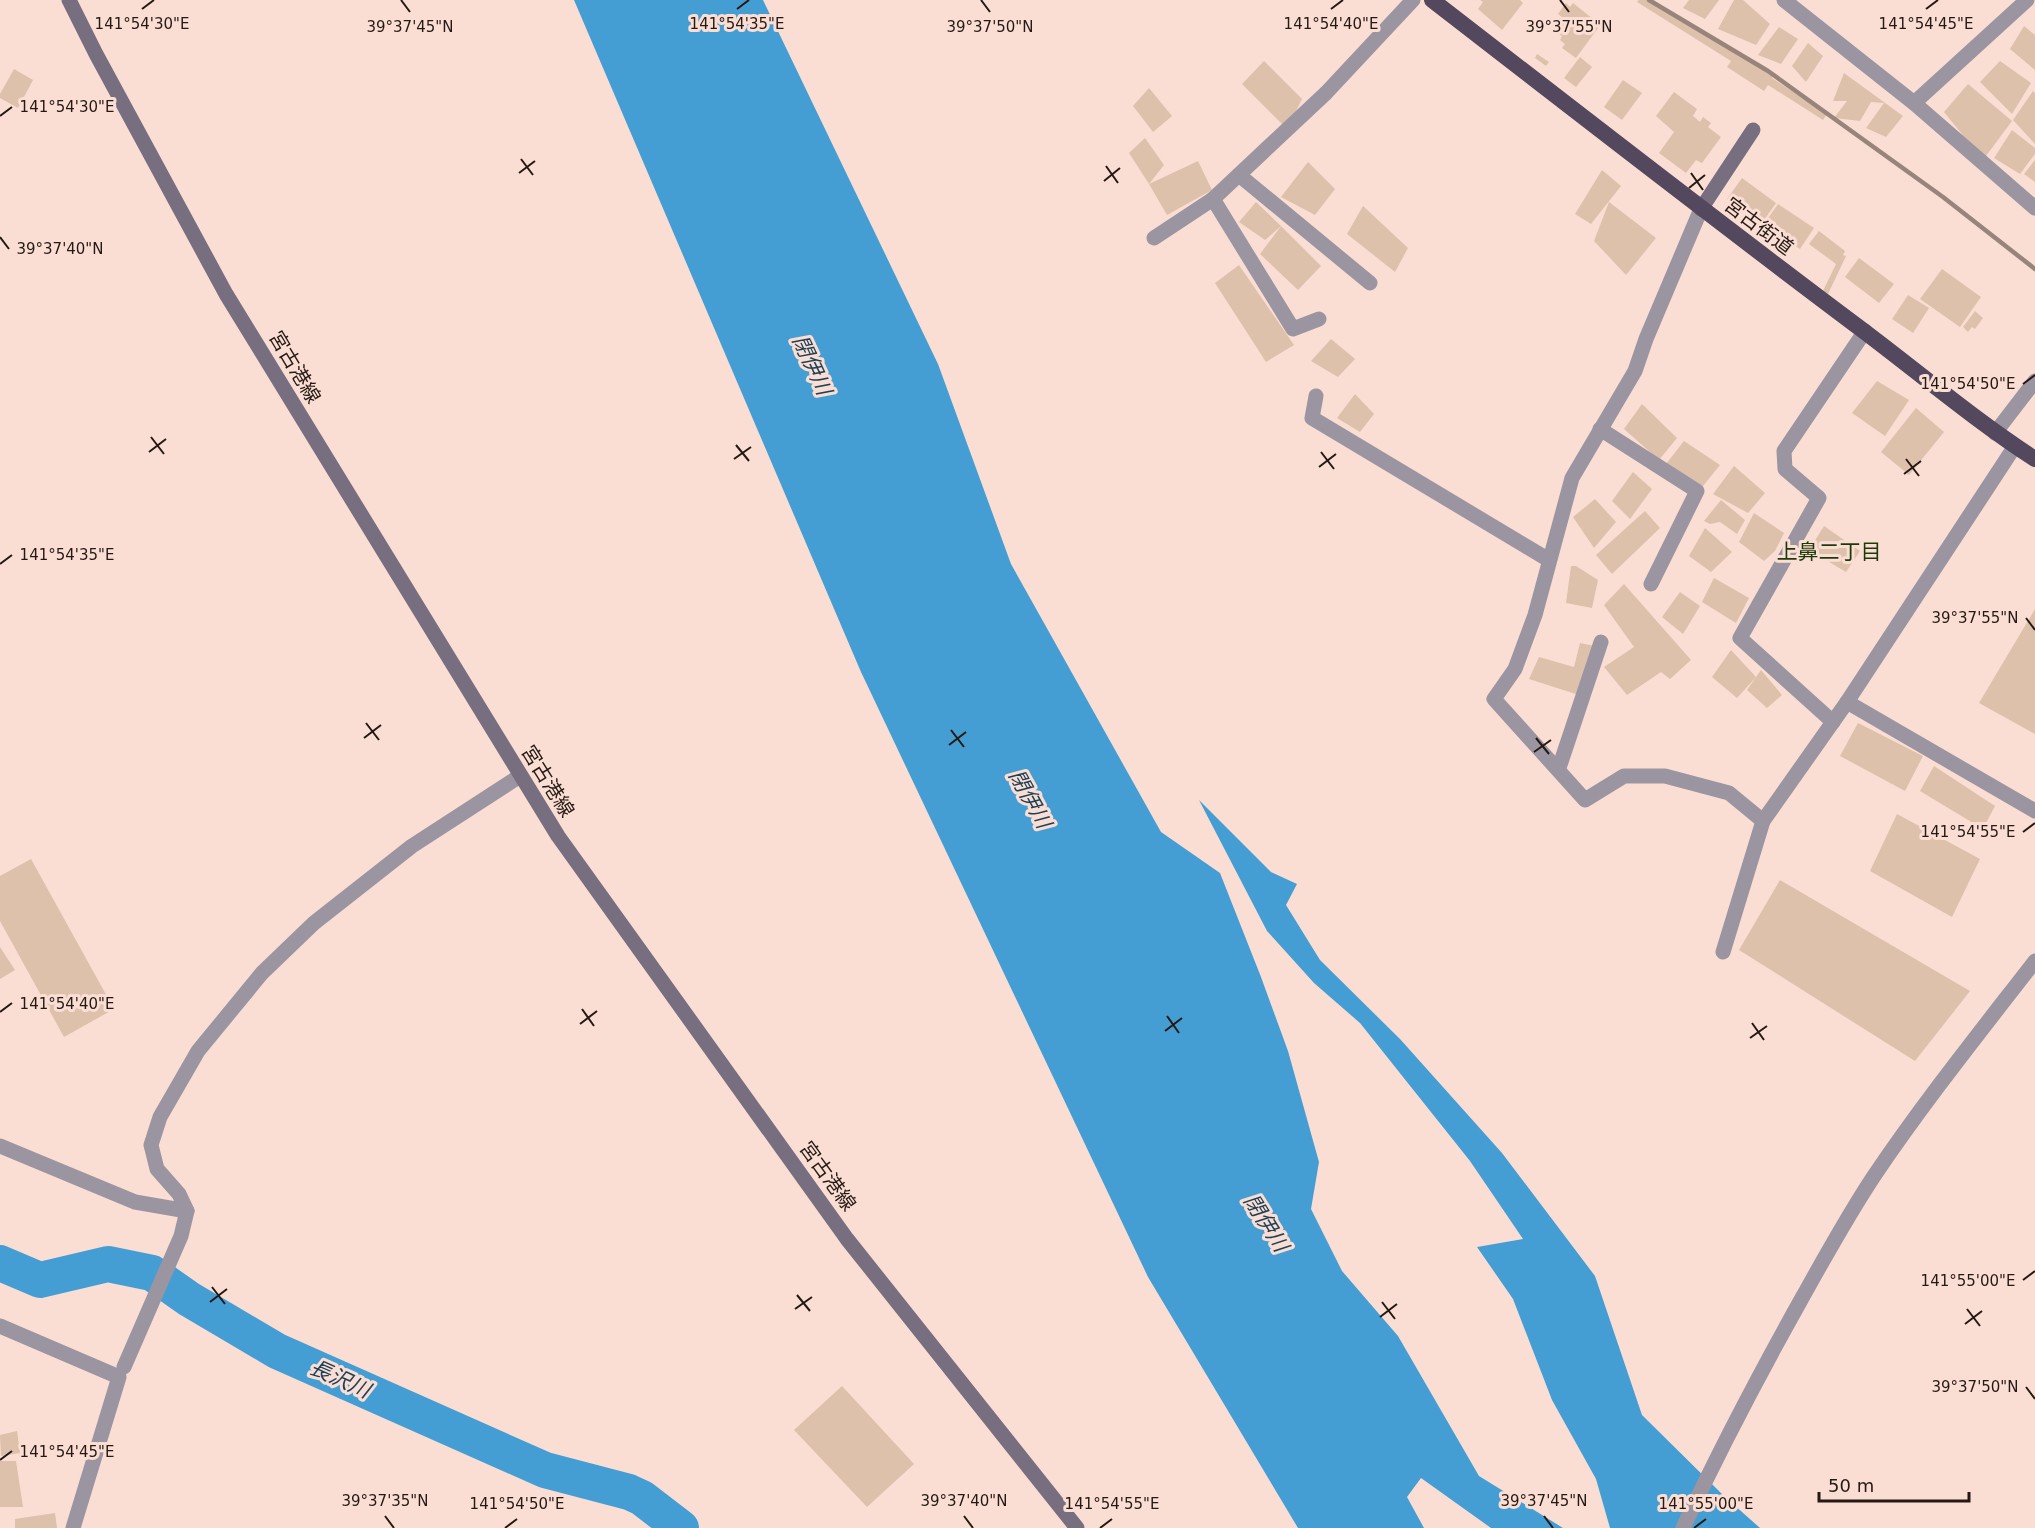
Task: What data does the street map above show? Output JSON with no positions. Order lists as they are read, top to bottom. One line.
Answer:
{"streets":{"highway":["宮古街道"],"main road":["宮古港線"]},"districts":["上鼻二丁目"],"water":["閉伊川","長沢川"],"scale_bar":"50 m","coordinates":["141°54'30\"E","141°54'35\"E","141°54'40\"E","141°54'45\"E","39°37'45\"N","39°37'50\"N","39°37'55\"N","39°37'40\"N","141°54'50\"E","141°54'55\"E","141°55'00\"E","39°37'35\"N"]}
